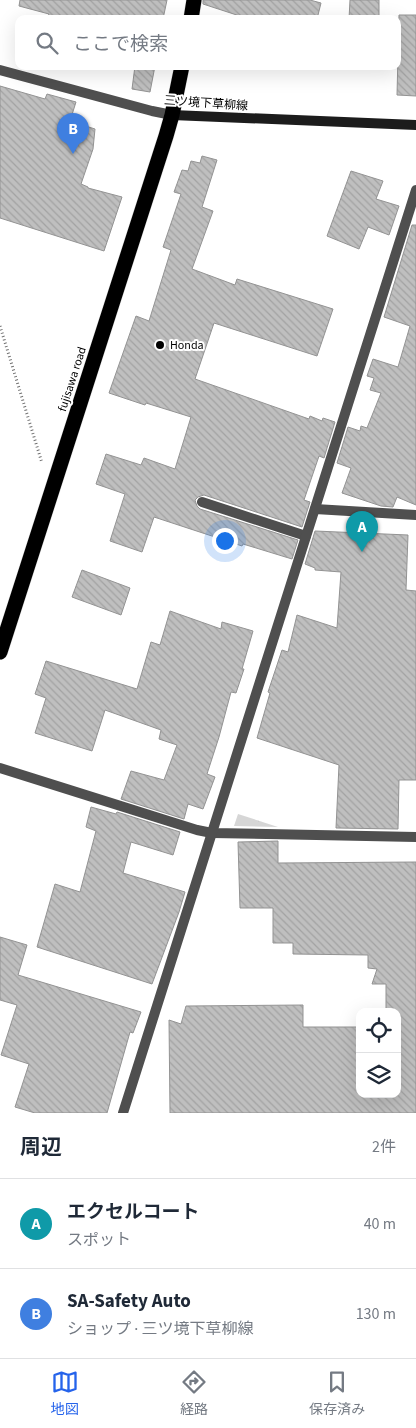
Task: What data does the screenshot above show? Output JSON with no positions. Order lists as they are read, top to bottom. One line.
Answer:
{"streets":{"highway":["fujisawa road"],"street":["三ツ境下草柳線"]},"crossings":[["三ツ境下草柳線","fujisawa road"]],"places":["Honda"],"page":{"search":"ここで検索","pins":["B","A"],"heading":["周辺","2件"],"list":[{"mark":"A","name":"エクセルコート","note":"スポット","value":"40 m"},{"mark":"B","name":"SA-Safety Auto","note":"ショップ · 三ツ境下草柳線","value":"130 m"}],"nav":["地図","経路","保存済み"]}}
